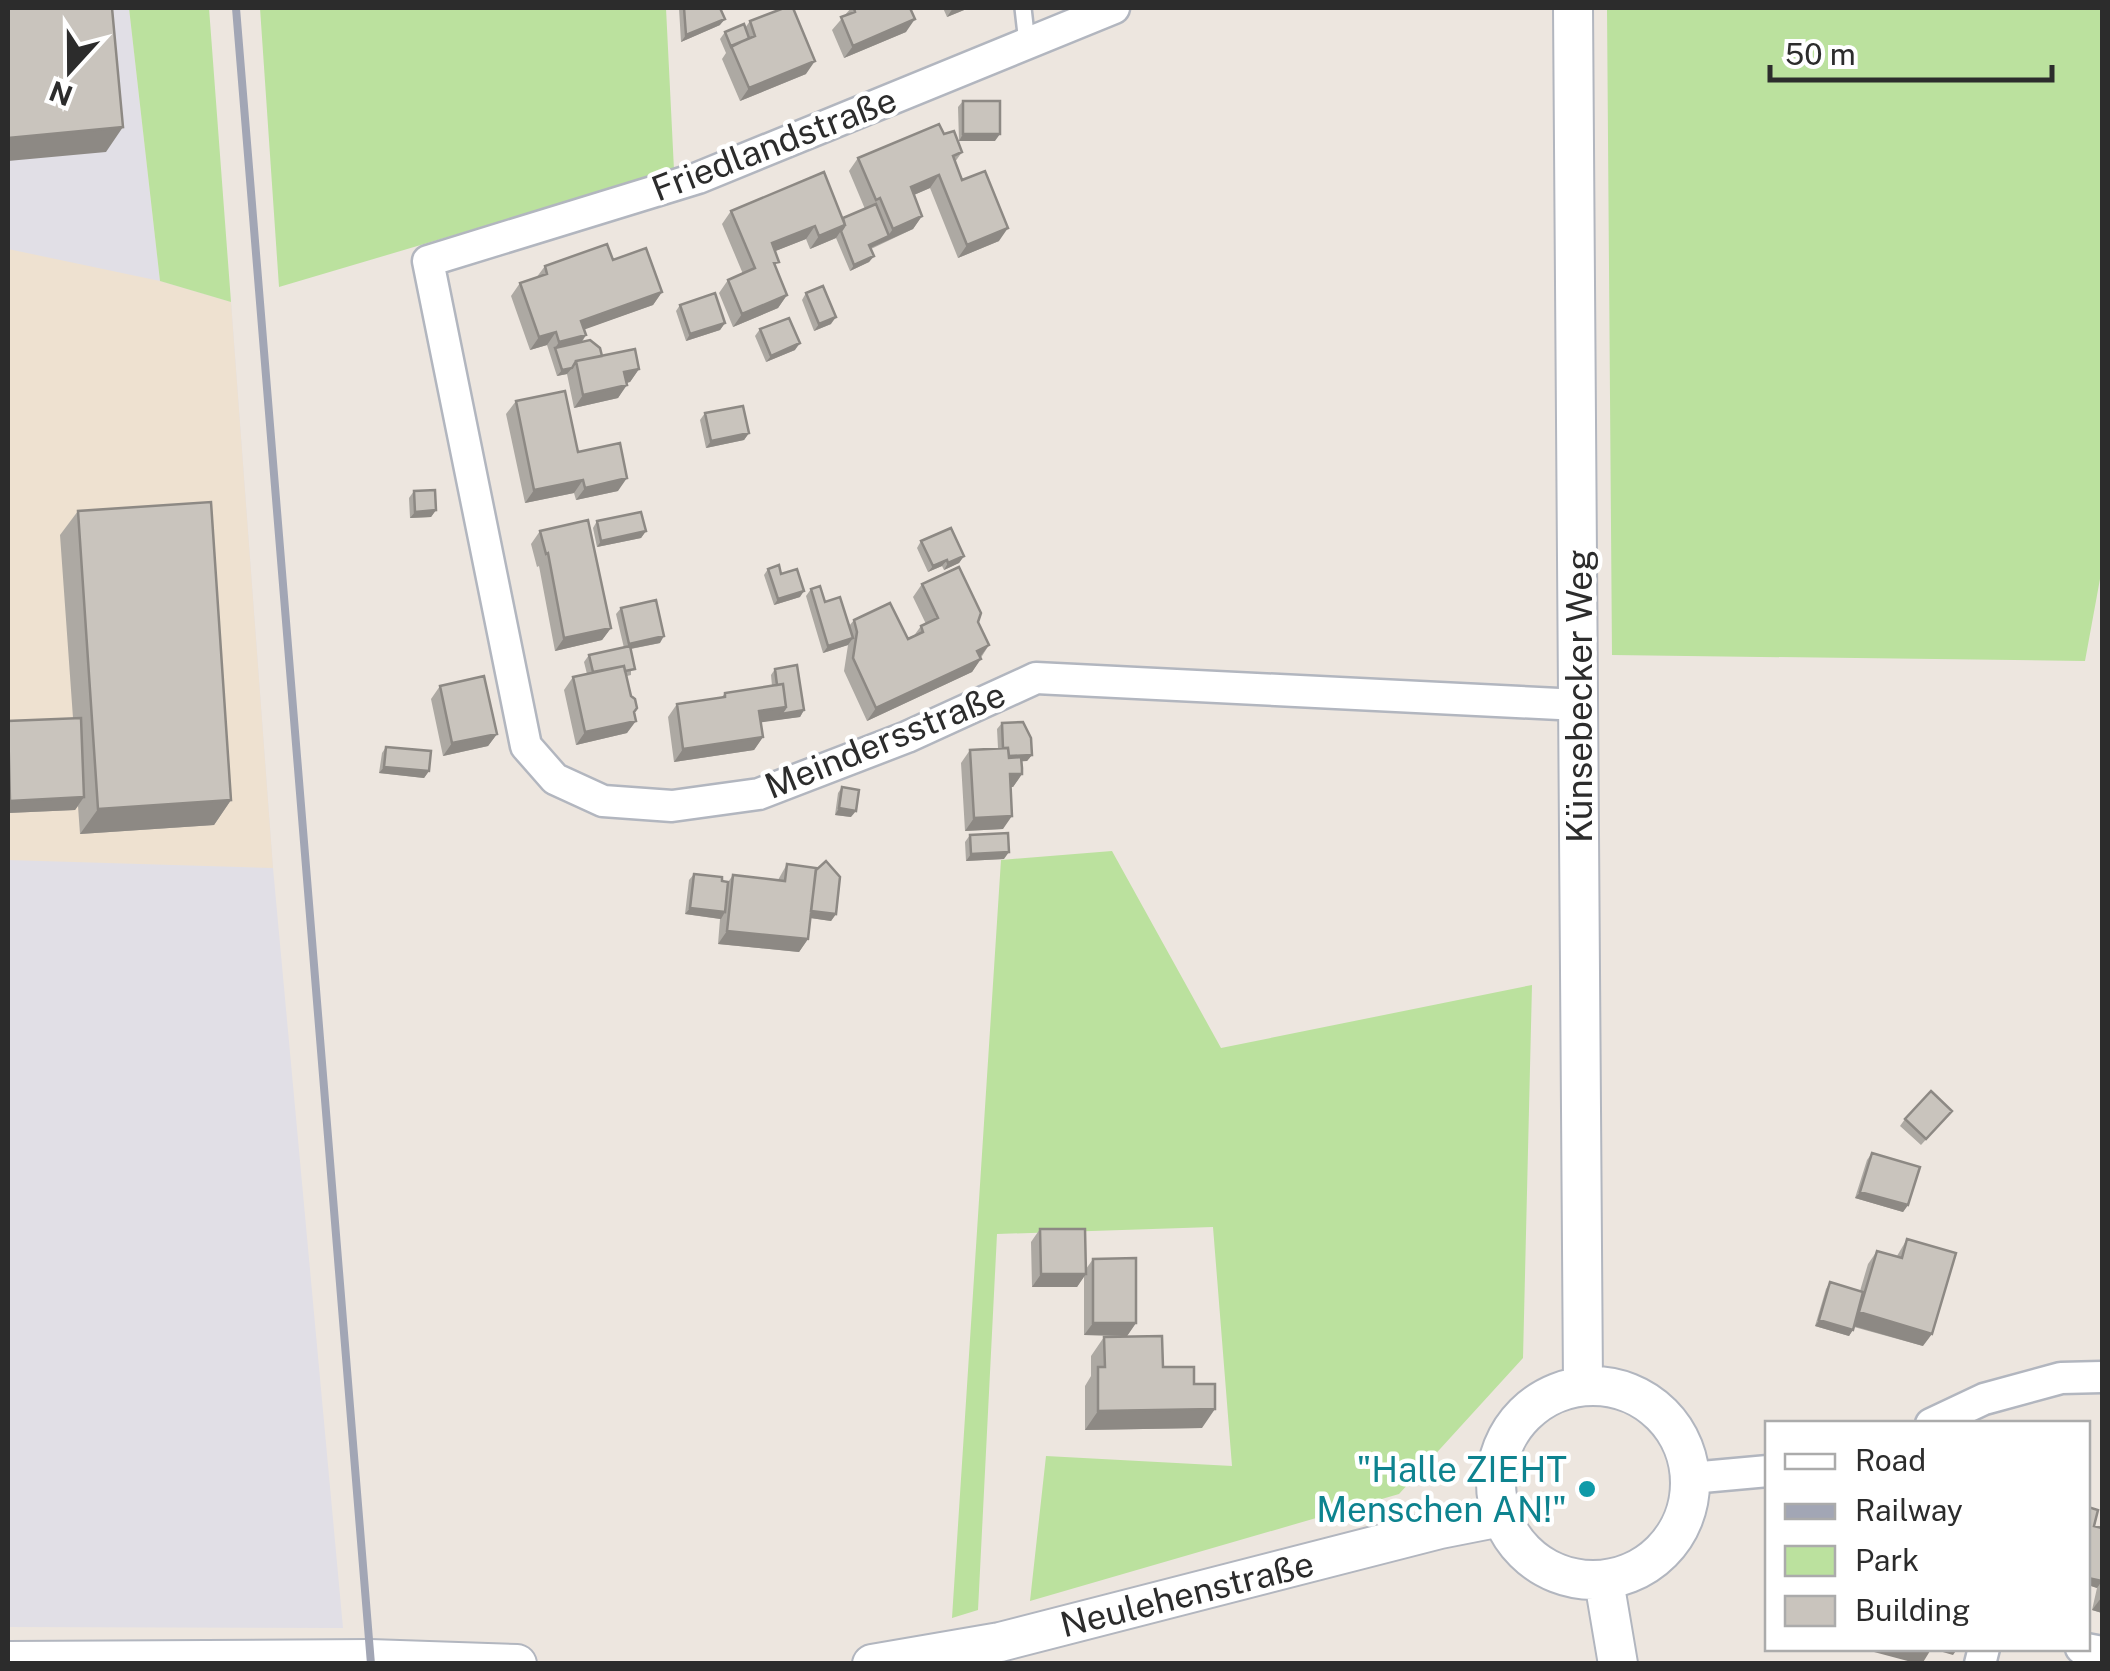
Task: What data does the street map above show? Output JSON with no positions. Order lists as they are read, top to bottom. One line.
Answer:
{"streets":{"street":["Friedlandstraße","Künsebecker Weg","Meindersstraße","Neulehenstraße"]},"crossings":[["Friedlandstraße","Meindersstraße"],["Künsebecker Weg","Meindersstraße"],["Künsebecker Weg","Neulehenstraße"]],"places":["\"Halle ZIEHT Menschen AN!\""],"legend":["Road","Railway","Park","Building"],"scale_bar":"50 m","north":"bottom"}
